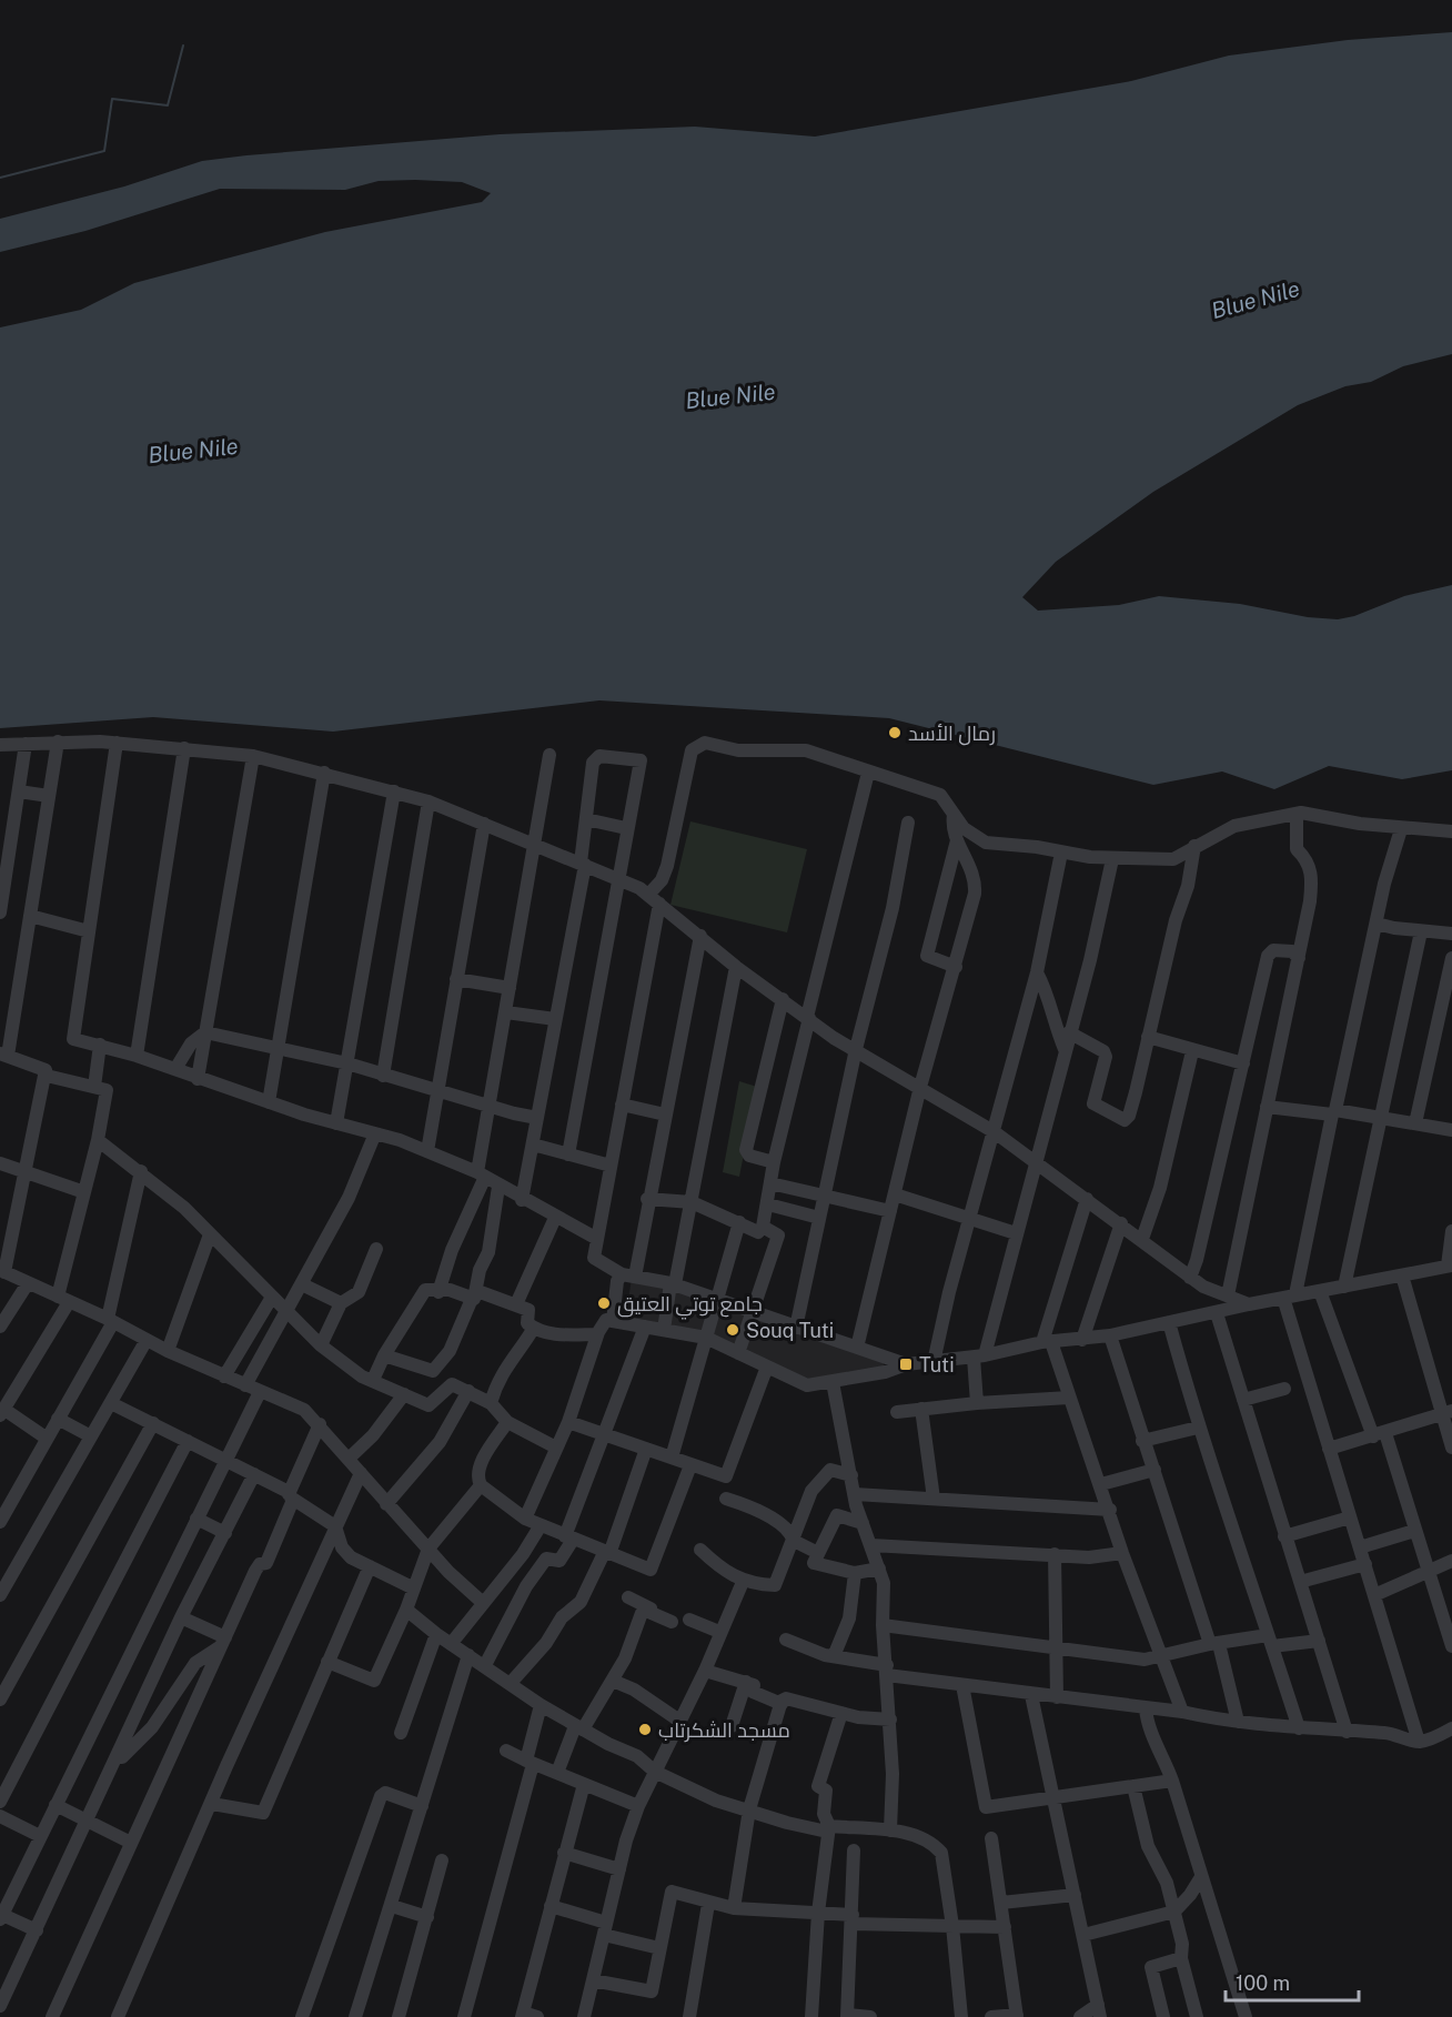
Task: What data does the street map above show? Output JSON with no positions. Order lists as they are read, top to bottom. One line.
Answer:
{"water":["Blue Nile"],"places":{"other":["رمال الأسد","جامع توتي العتيق","Souq Tuti","مسجد الشكرتاب"],"transit":["Tuti"]},"scale_bar":"100 m"}
